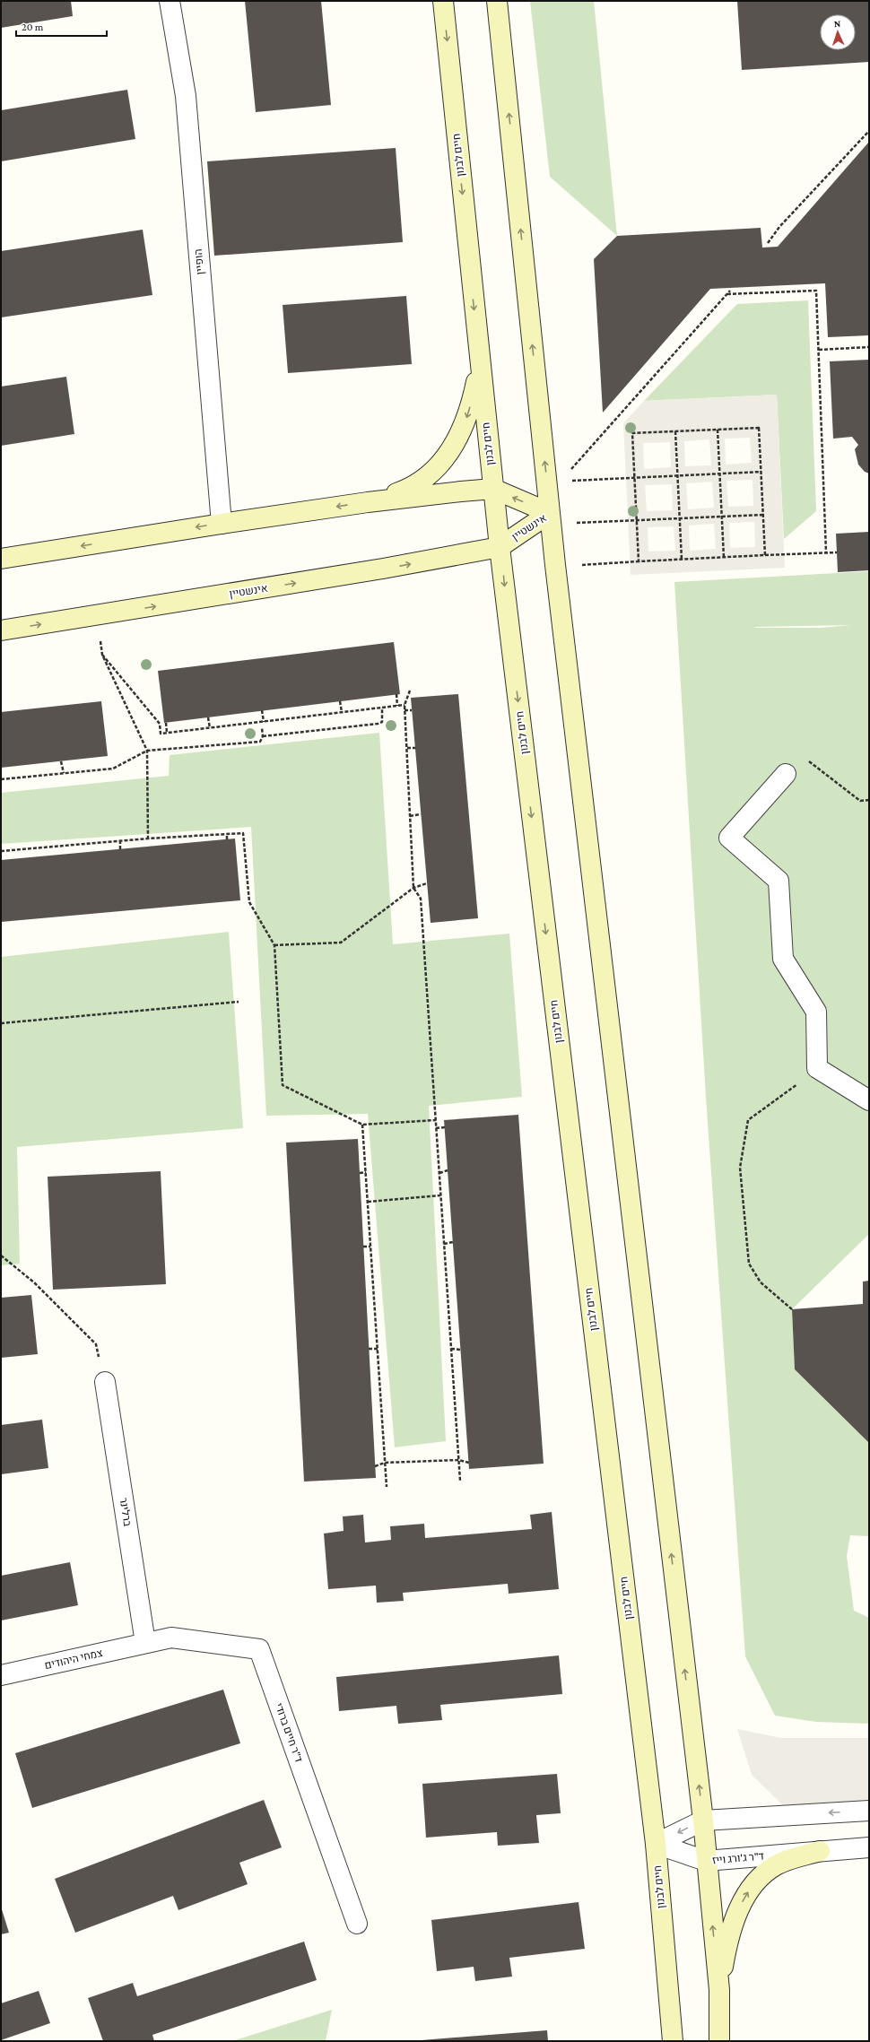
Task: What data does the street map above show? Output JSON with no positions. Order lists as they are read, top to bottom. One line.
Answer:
{"streets":{"main road":["חיים לבנון","אינשטיין"],"street":["הופיין","ברלינר","צמחי היהודים","ד\"ר חיים ברודי","ד\"ר ג'ורג וייז"]},"crossings":[["חיים לבנון","אינשטיין"],["חיים לבנון","ד\"ר ג'ורג וייז"],["הופיין","אינשטיין"],["ברלינר","צמחי היהודים"],["ברלינר","ד\"ר חיים ברודי"],["צמחי היהודים","ד\"ר חיים ברודי"]],"scale_bar":"20 m","north":"top"}
